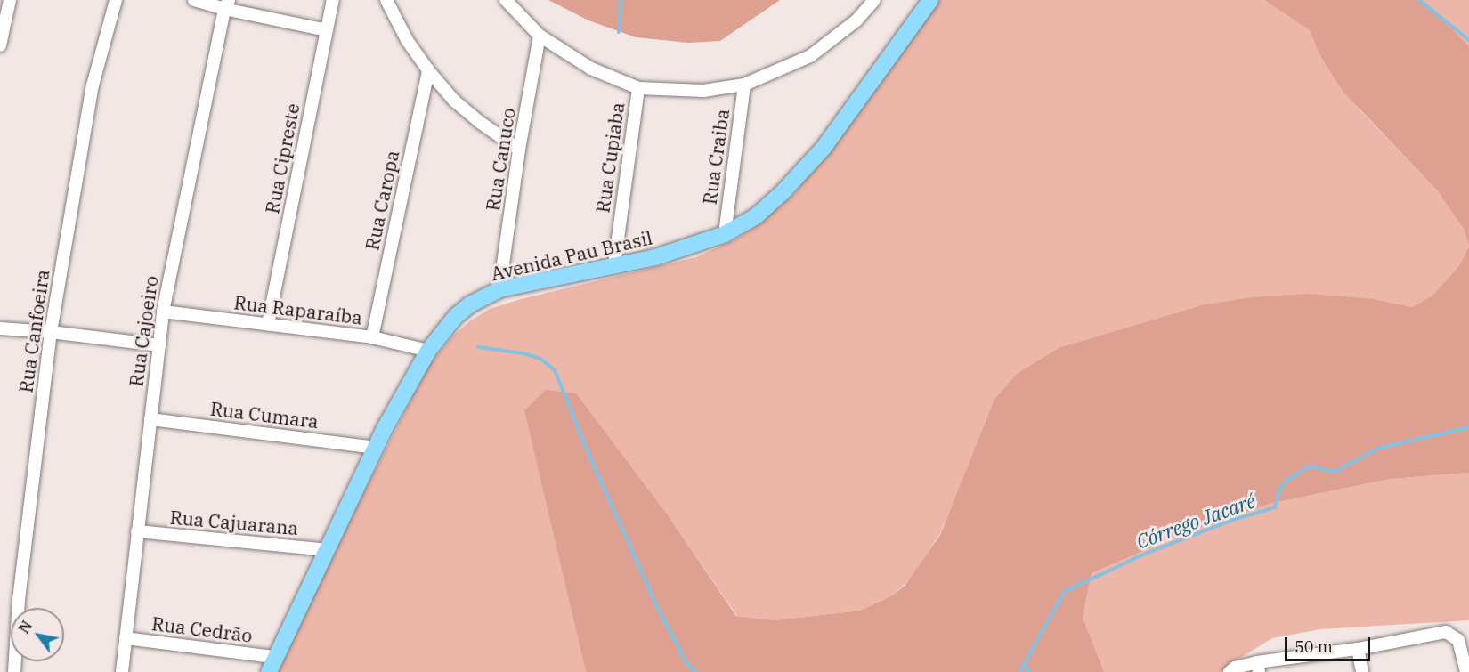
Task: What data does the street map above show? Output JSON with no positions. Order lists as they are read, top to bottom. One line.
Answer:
{"streets":{"main road":["Avenida Pau Brasil"],"street":["Rua Craiba","Rua Cupiaba","Rua Cipreste","Rua Canuco","Rua Caropa","Rua Raparaíba","Rua Canfoeira","Rua Cajoeiro","Rua Cumara","Rua Cajuarana","Rua Cedrão"]},"crossings":[["Rua Craiba","Avenida Pau Brasil"],["Rua Cupiaba","Avenida Pau Brasil"],["Rua Cipreste","Rua Raparaíba"],["Rua Canuco","Avenida Pau Brasil"],["Rua Caropa","Rua Raparaíba"],["Avenida Pau Brasil","Rua Raparaíba"],["Avenida Pau Brasil","Rua Cumara"],["Avenida Pau Brasil","Rua Cajuarana"],["Avenida Pau Brasil","Rua Cedrão"],["Rua Raparaíba","Rua Cajoeiro"],["Rua Cajoeiro","Rua Cumara"],["Rua Cajoeiro","Rua Cajuarana"],["Rua Cajoeiro","Rua Cedrão"]],"water":["Córrego Jacaré"],"scale_bar":"50 m","north":"top left"}
